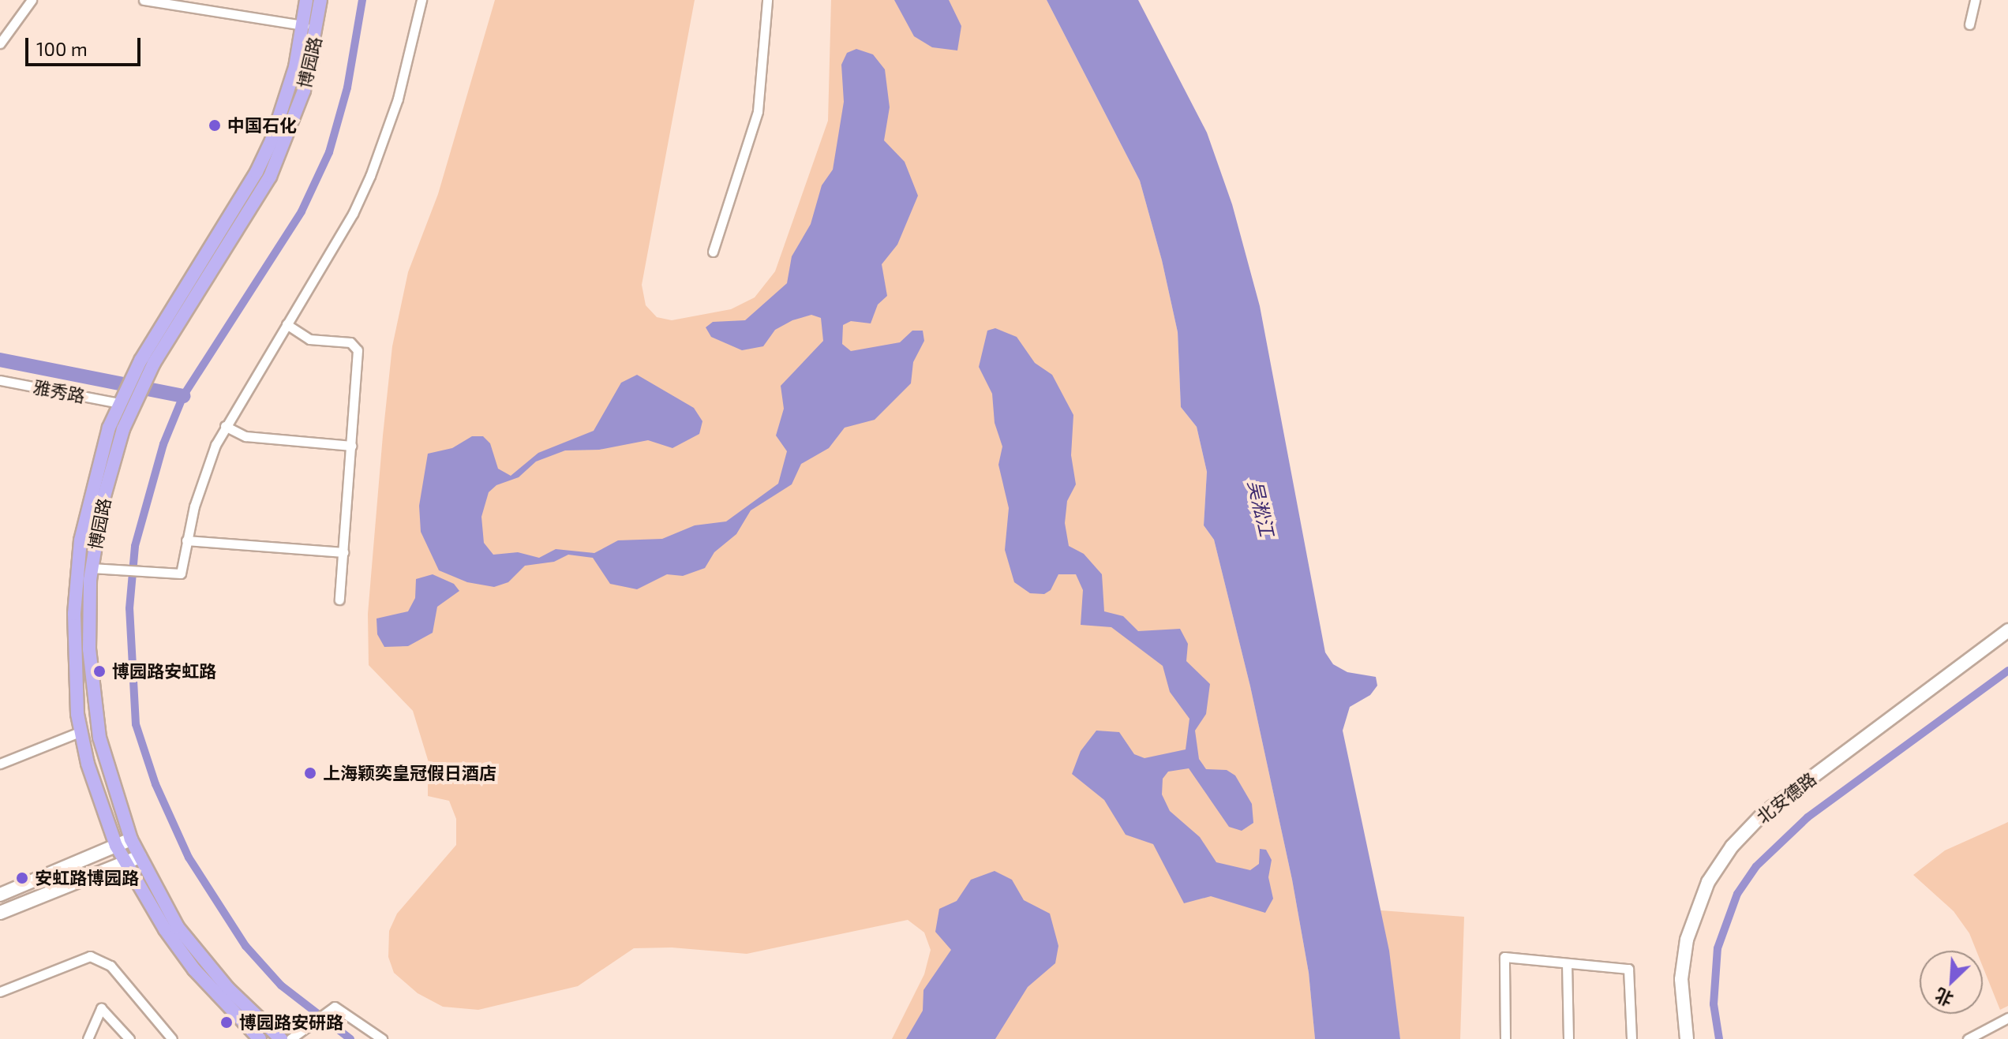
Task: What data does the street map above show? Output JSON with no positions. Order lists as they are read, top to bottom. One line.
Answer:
{"streets":{"main road":["博园路"],"street":["雅秀路","北安德路"]},"crossings":[["博园路","雅秀路"]],"water":["吴淞江"],"places":["中国石化","博园路安虹路","上海颖奕皇冠假日酒店","安虹路博园路","博园路安研路"],"scale_bar":"100 m","north":"bottom left"}
